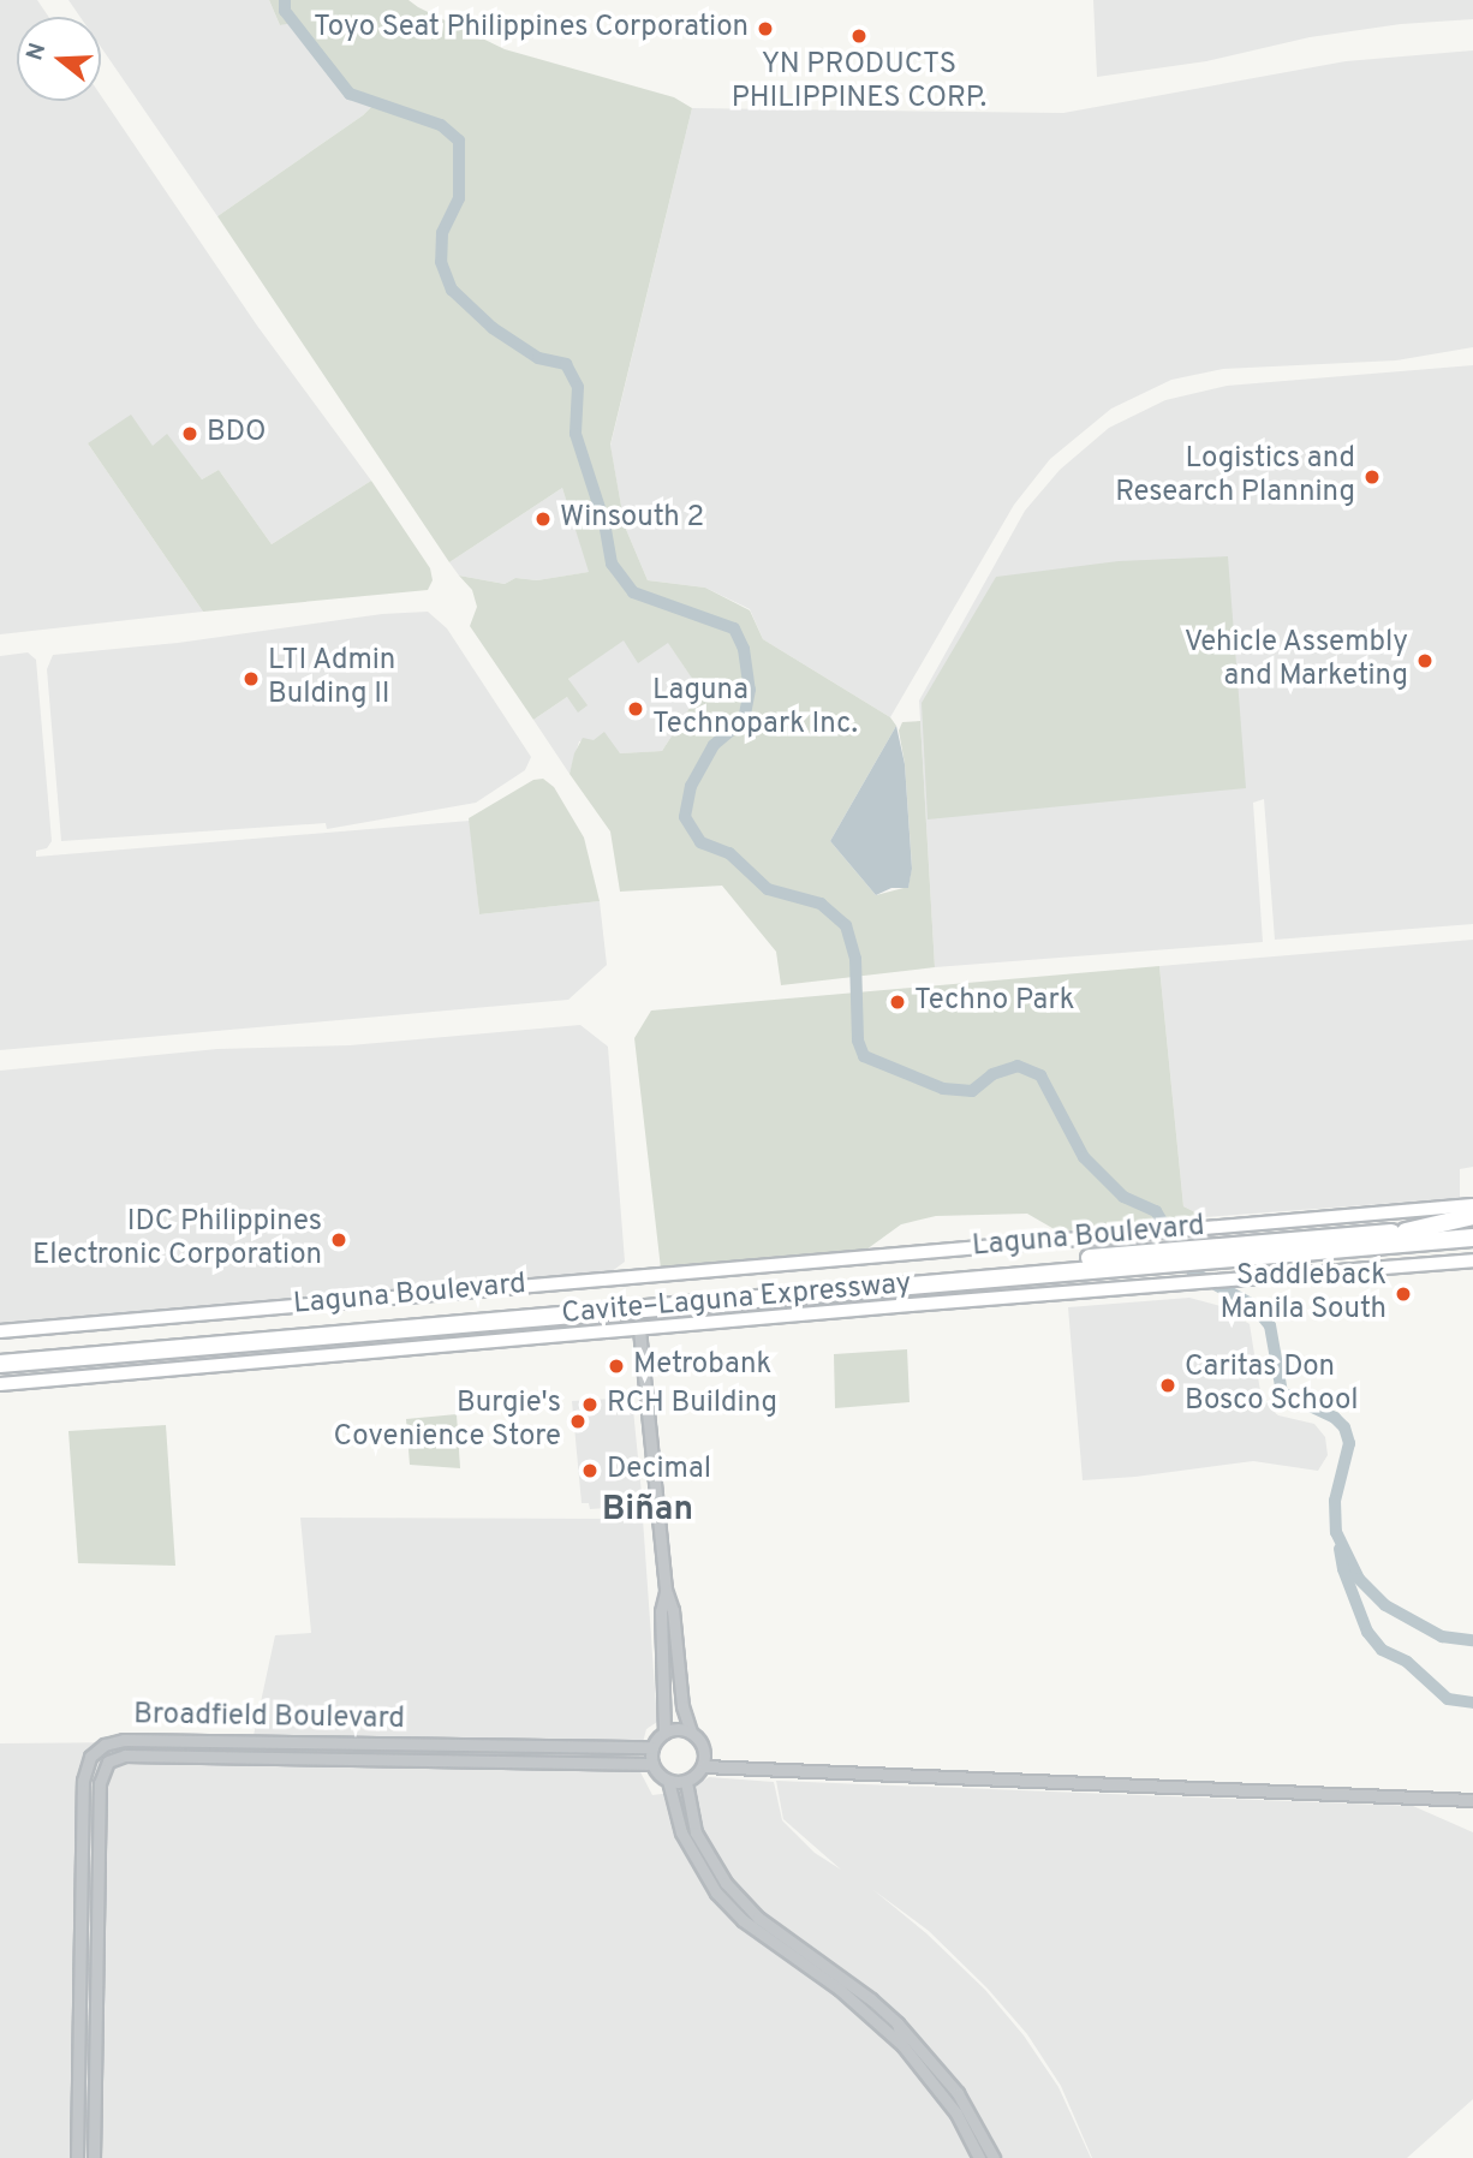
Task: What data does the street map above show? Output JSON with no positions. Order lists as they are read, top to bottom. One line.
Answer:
{"streets":{"highway":["Cavite–Laguna Expressway"],"main road":["Laguna Boulevard"],"street":["Broadfield Boulevard"]},"districts":["Biñan"],"places":["Toyo Seat Philippines Corporation","YN PRODUCTS PHILIPPINES CORP.","BDO","Logistics and Research Planning","Winsouth 2","Vehicle Assembly and Marketing","LTI Admin Bulding II","Laguna Technopark Inc.","Techno Park","IDC Philippines Electronic Corporation","Saddleback Manila South","Metrobank","Caritas Don Bosco School","RCH Building","Burgie's Covenience Store","Decimal"],"north":"left"}
